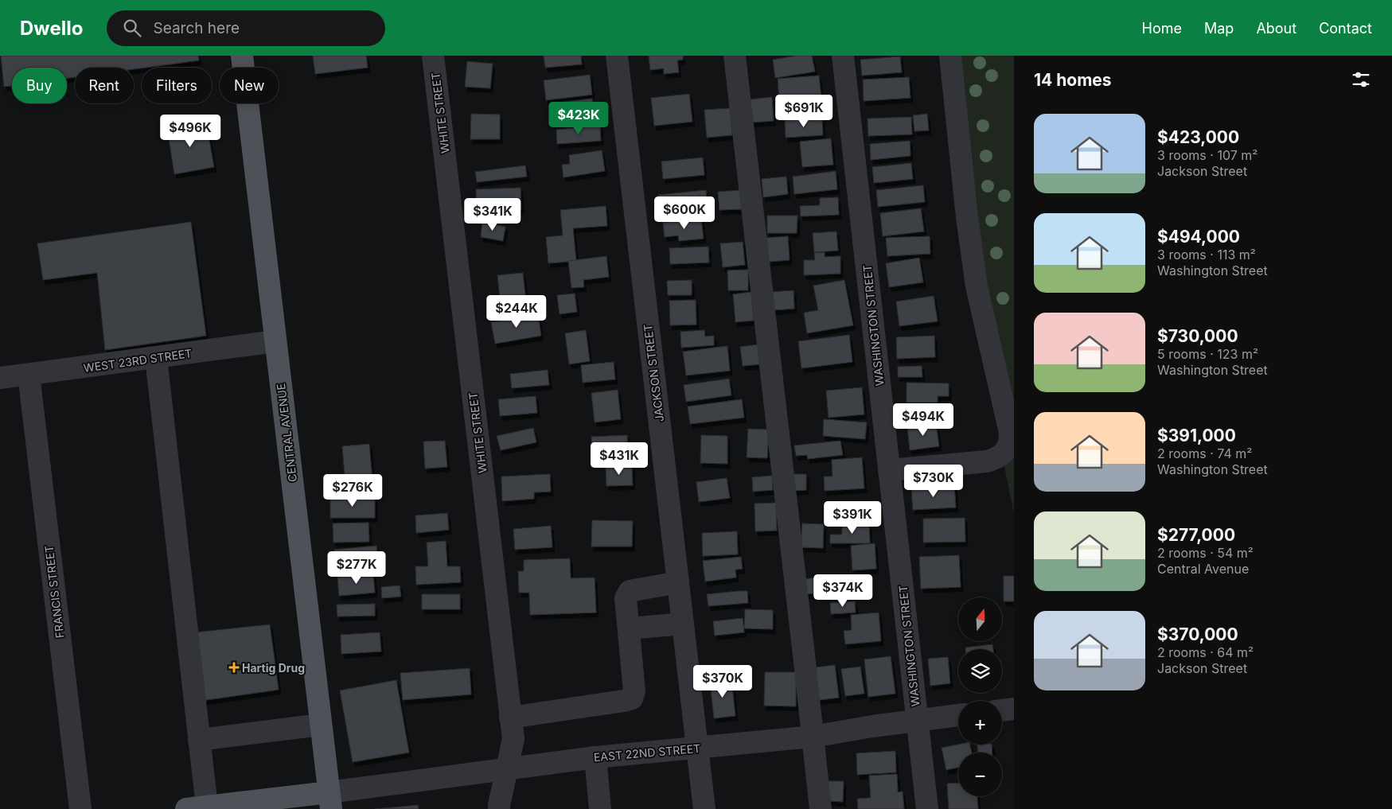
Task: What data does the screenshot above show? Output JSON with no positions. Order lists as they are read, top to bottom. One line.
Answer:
{"streets":{"main road":["CENTRAL AVENUE"],"street":["WHITE STREET","WASHINGTON STREET","WEST 23RD STREET","JACKSON STREET","FRANCIS STREET","EAST 22ND STREET"]},"crossings":[["WHITE STREET","EAST 22ND STREET"],["WASHINGTON STREET","EAST 22ND STREET"],["WEST 23RD STREET","CENTRAL AVENUE"],["WEST 23RD STREET","FRANCIS STREET"],["JACKSON STREET","EAST 22ND STREET"],["CENTRAL AVENUE","EAST 22ND STREET"]],"places":{"health":["Hartig Drug"]},"north":"top","page":{"header":"Dwello","search":"Search here","nav":["Home","Map","About","Contact"],"heading":"14 homes","chip":["Buy","Rent","Filters","New"],"price":["$691K","$423K","$496K","$600K","$341K","$244K","$494K","$431K","$730K","$276K","$391K","$277K","$374K","$370K"],"list":[{"name":"$423,000","note":"3 rooms · 107 m² · Jackson Street"},{"name":"$494,000","note":"3 rooms · 113 m² · Washington Street"},{"name":"$730,000","note":"5 rooms · 123 m² · Washington Street"},{"name":"$391,000","note":"2 rooms · 74 m² · Washington Street"},{"name":"$277,000","note":"2 rooms · 54 m² · Central Avenue"},{"name":"$370,000","note":"2 rooms · 64 m² · Jackson Street"}],"map_buttons":["+","−"]}}
